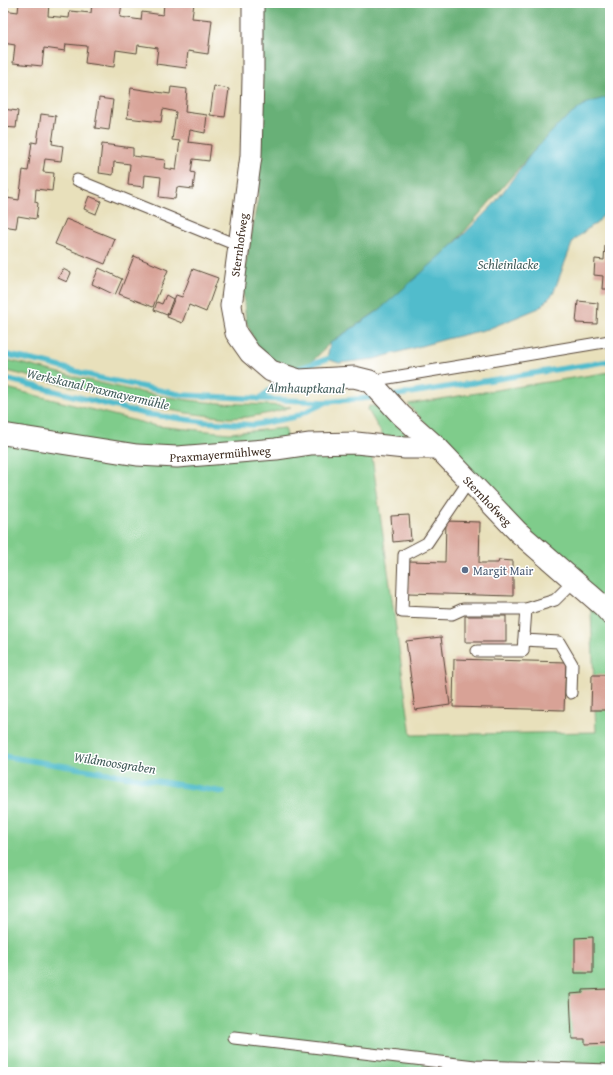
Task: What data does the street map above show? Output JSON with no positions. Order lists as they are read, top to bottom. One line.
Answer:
{"streets":{"street":["Sternhofweg","Praxmayermühlweg"]},"crossings":[["Sternhofweg","Praxmayermühlweg"]],"water":["Schleinlacke","Almhauptkanal","Werkskanal Praxmayermühle","Wildmoosgraben"],"places":["Margit Mair"]}
